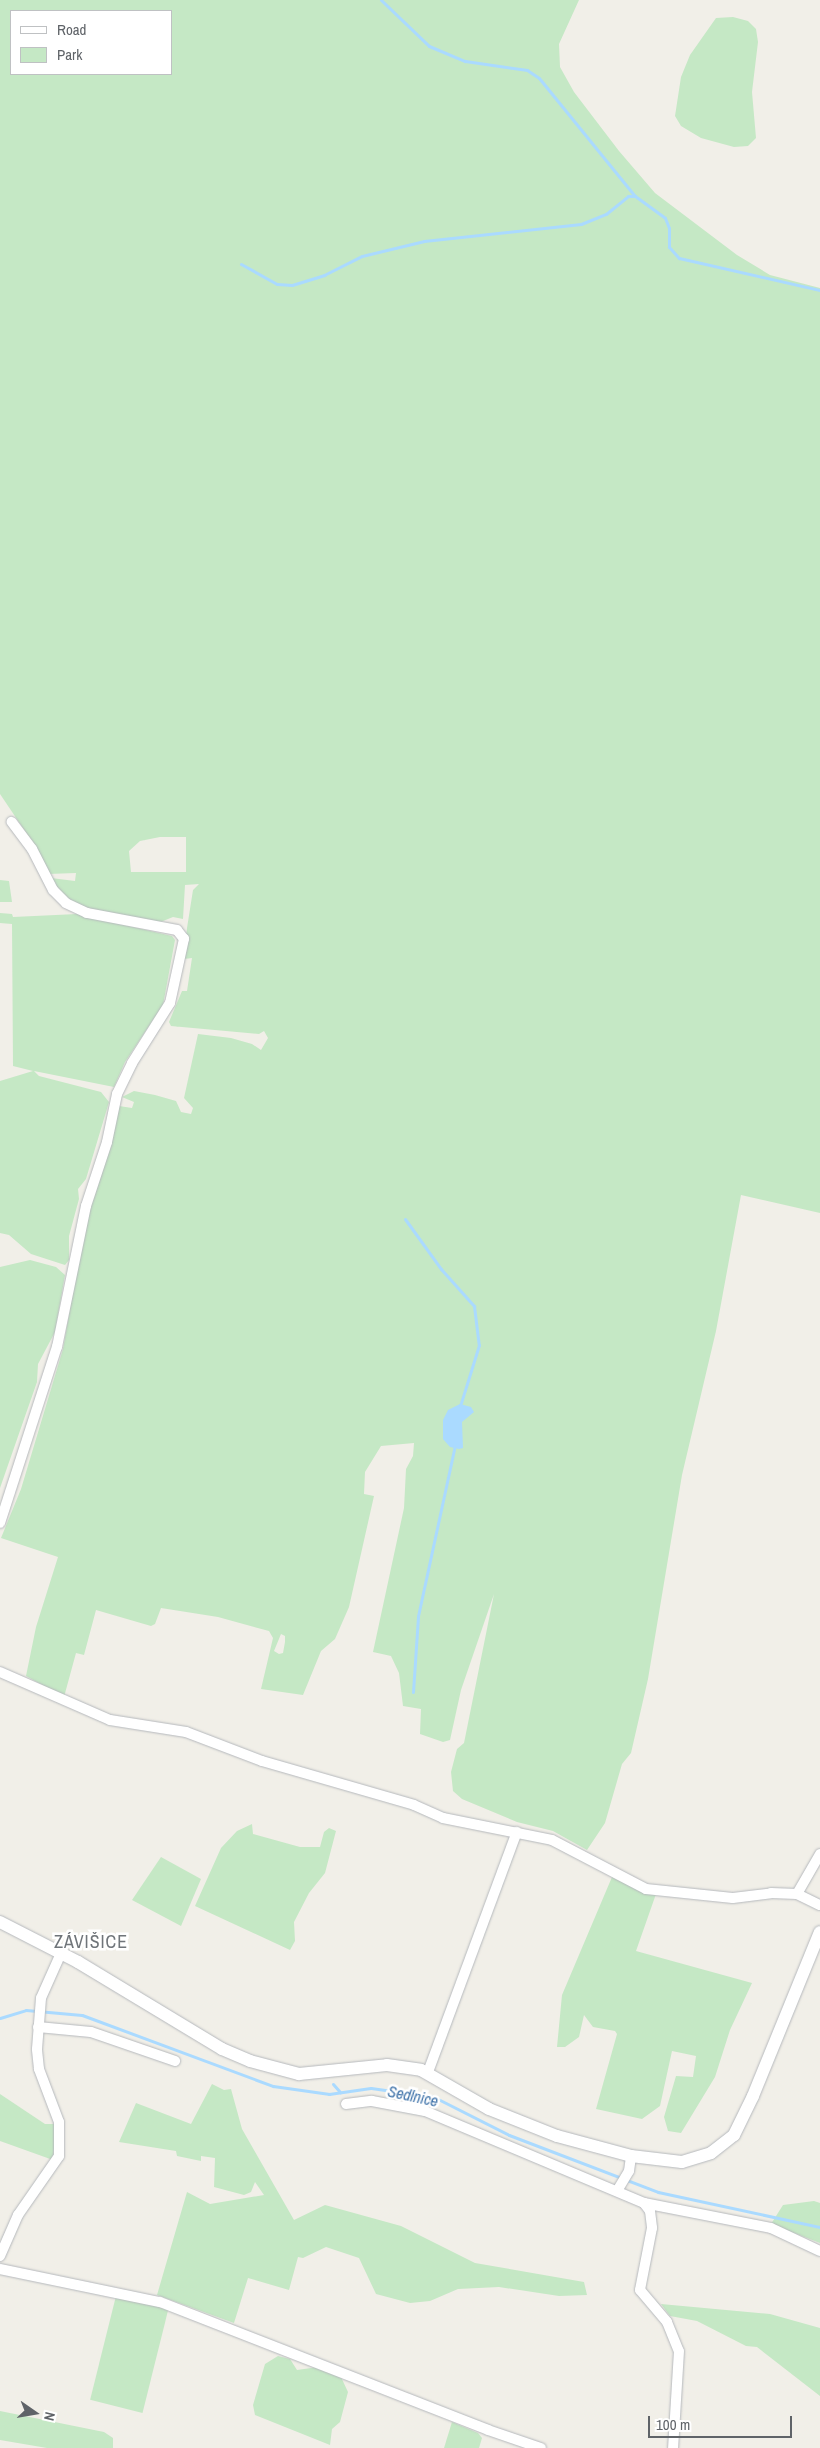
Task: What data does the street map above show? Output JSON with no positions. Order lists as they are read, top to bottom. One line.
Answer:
{"districts":["ZÁVIŠICE"],"water":["Sedlnice"],"legend":["Road","Park"],"scale_bar":"100 m","north":"right"}
